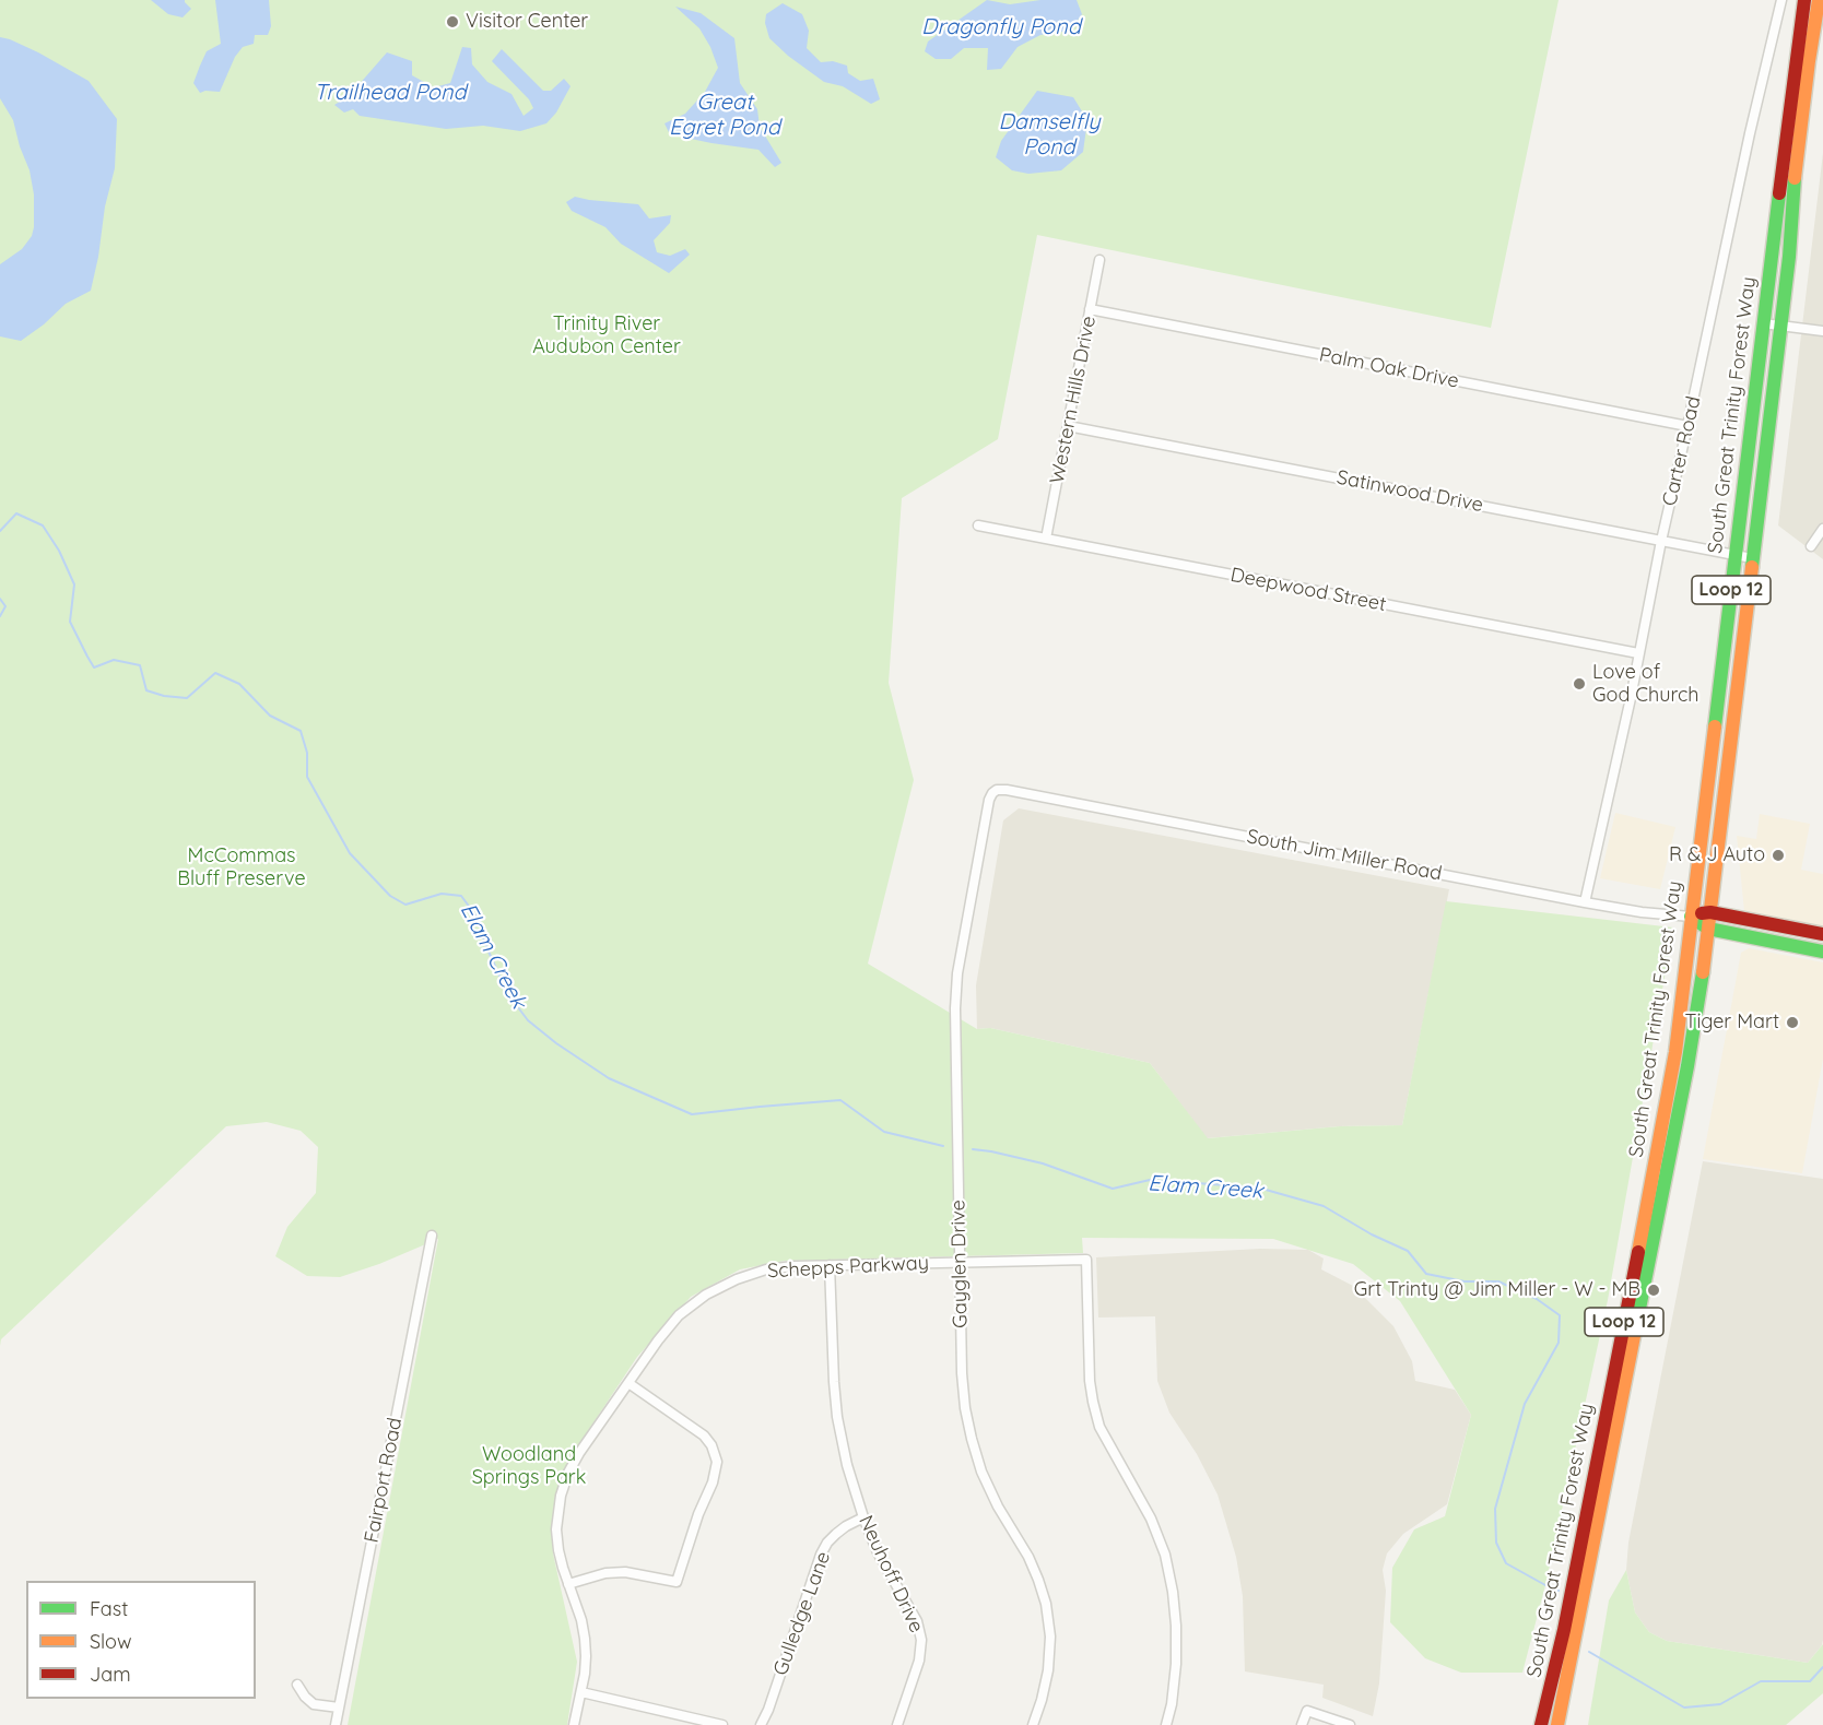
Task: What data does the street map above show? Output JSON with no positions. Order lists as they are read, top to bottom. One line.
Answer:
{"streets":{"main road":["South Great Trinity Forest Way","Loop 12"],"street":["Palm Oak Drive","Western Hills Drive","Carter Road","Satinwood Drive","Deepwood Street","South Jim Miller Road","Gayglen Drive","Schepps Parkway","Fairport Road","Neuhoff Drive","Gulledge Lane"]},"crossings":[["Palm Oak Drive","Western Hills Drive"],["Palm Oak Drive","Carter Road"],["Western Hills Drive","Satinwood Drive"],["Western Hills Drive","Deepwood Street"],["South Great Trinity Forest Way","Satinwood Drive"],["South Great Trinity Forest Way","South Jim Miller Road"],["Carter Road","Satinwood Drive"],["Carter Road","Deepwood Street"],["Carter Road","South Jim Miller Road"],["South Jim Miller Road","Gayglen Drive"],["Gayglen Drive","Schepps Parkway"],["Schepps Parkway","Neuhoff Drive"],["Neuhoff Drive","Gulledge Lane"]],"water":["Dragonfly Pond","Trailhead Pond","Great Egret Pond","Damselfly Pond","Elam Creek"],"parks":["Trinity River Audubon Center","McCommas Bluff Preserve","Woodland Springs Park"],"places":["Visitor Center","Love of God Church","R & J Auto","Tiger Mart","Grt Trinty @ Jim Miller - W - MB"],"legend":["Fast","Slow","Jam"]}
